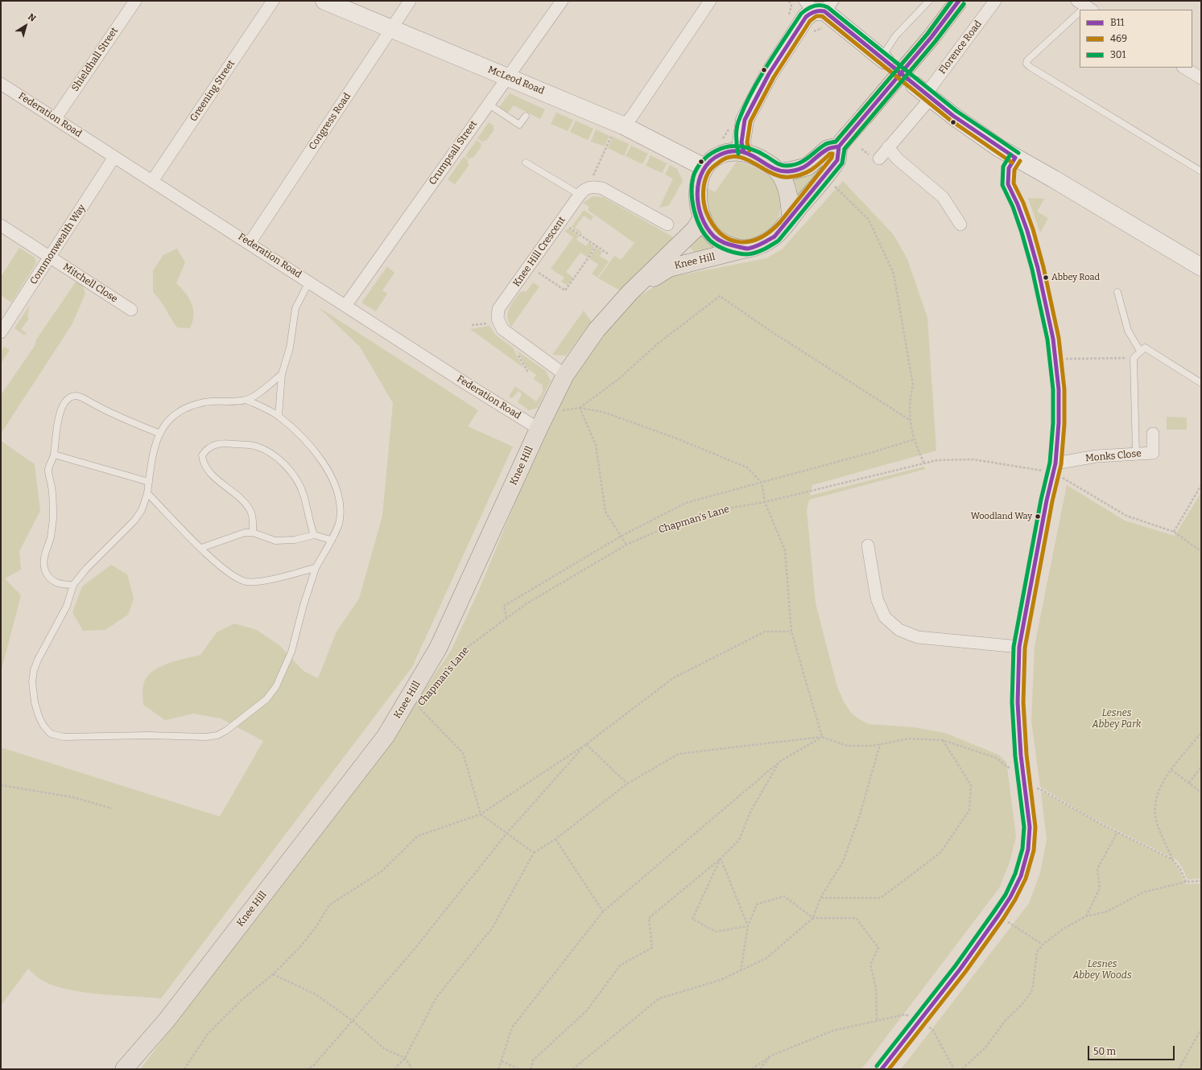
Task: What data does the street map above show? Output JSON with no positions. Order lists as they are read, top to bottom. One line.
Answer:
{"streets":{"main road":["McLeod Road","Knee Hill"],"street":["Florence Road","Shieldhall Street","Greening Street","Federation Road","Congress Road","Crumpsall Street","Commonwealth Way","Knee Hill Crescent","Mitchell Close","Monks Close"],"path":["Chapman's Lane"]},"crossings":[["Shieldhall Street","Federation Road"],["McLeod Road","Congress Road"],["McLeod Road","Crumpsall Street"],["McLeod Road","Knee Hill"],["Greening Street","Federation Road"],["Federation Road","Congress Road"],["Federation Road","Crumpsall Street"],["Federation Road","Commonwealth Way"],["Federation Road","Knee Hill"],["Commonwealth Way","Mitchell Close"],["Monks Close","Chapman's Lane"]],"parks":["Lesnes Abbey Park","Lesnes Abbey Woods"],"places":["Abbey Road","Woodland Way"],"lines":["transit line B11","transit line 469","transit line 301"],"legend":["B11","469","301"],"scale_bar":"50 m","north":"top right"}
